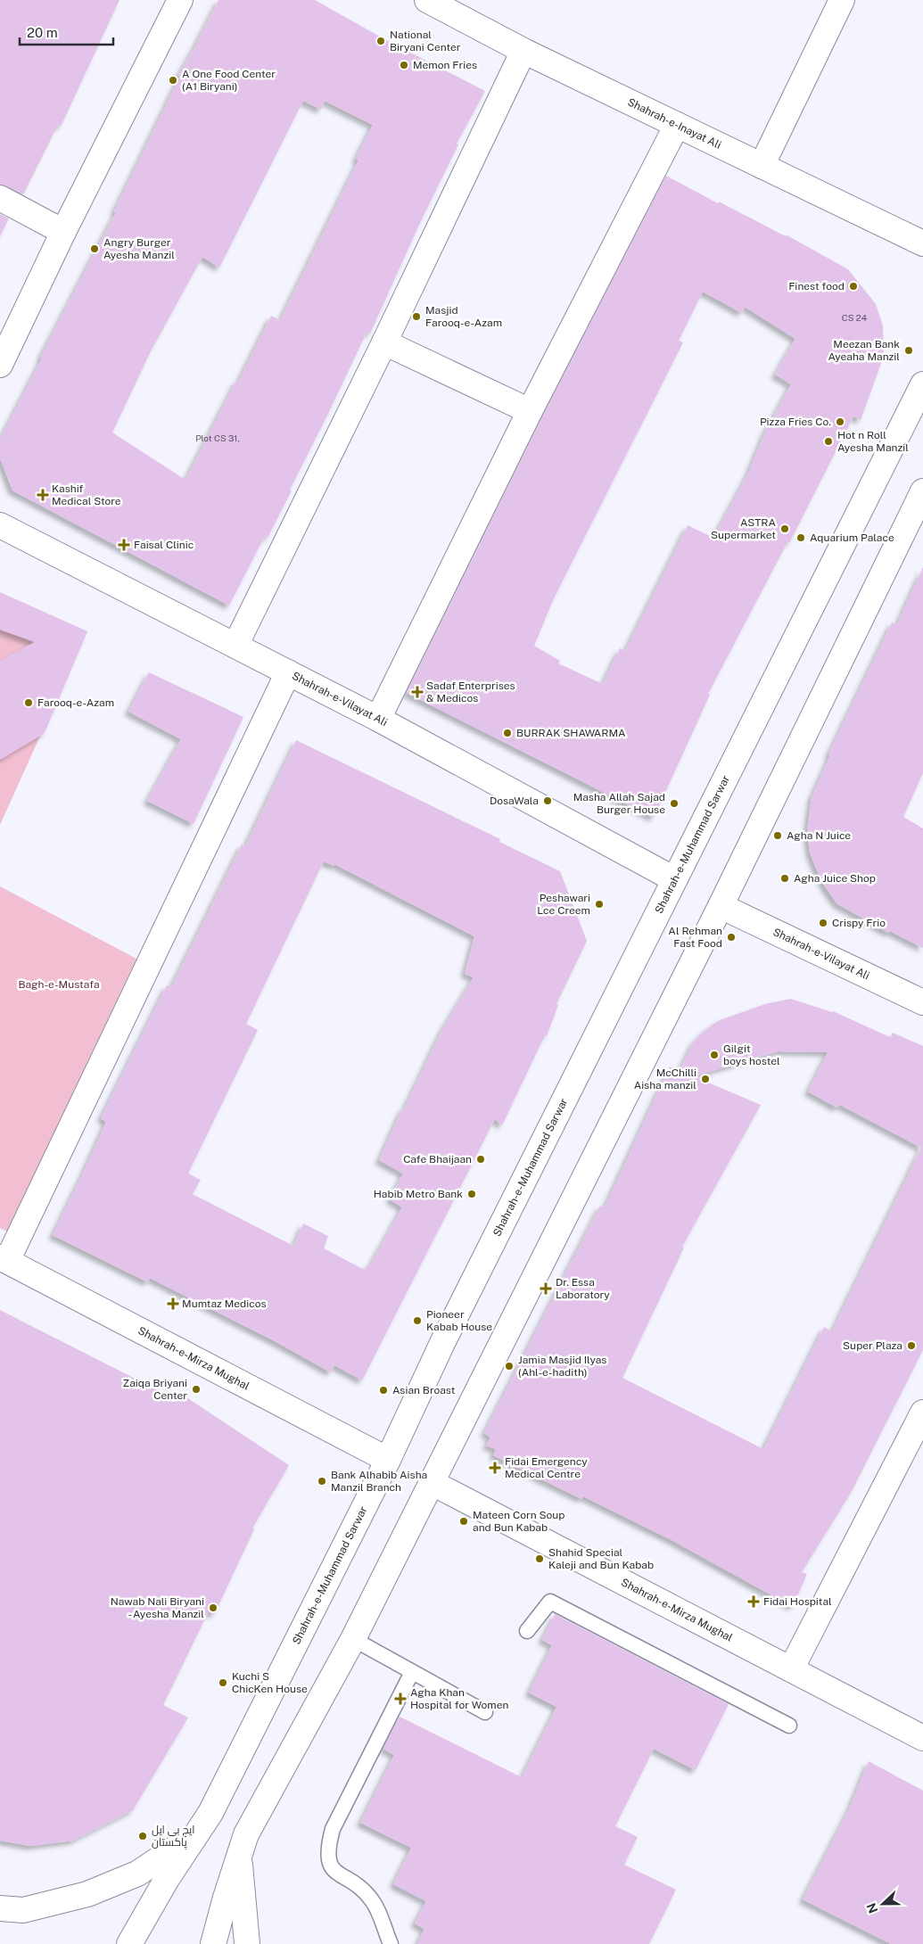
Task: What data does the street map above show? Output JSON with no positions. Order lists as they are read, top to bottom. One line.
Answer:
{"streets":{"street":["Shahrah-e-Inayat Ali","Shahrah-e-Vilayat Ali","Shahrah-e-Muhammad Sarwar","Shahrah-e-Mirza Mughal"]},"crossings":[["Shahrah-e-Vilayat Ali","Shahrah-e-Muhammad Sarwar"],["Shahrah-e-Muhammad Sarwar","Shahrah-e-Mirza Mughal"]],"parks":["Bagh-e-Mustafa"],"places":{"other":["National Biryani Center","Memon Fries","A One Food Center (A1 Biryani)","Angry Burger Ayesha Manzil","Finest food","Masjid Farooq-e-Azam","Meezan Bank Ayeaha Manzil","Pizza Fries Co.","Hot n Roll Ayesha Manzil","ASTRA Supermarket","Aquarium Palace","Farooq-e-Azam","BURRAK SHAWARMA","DosaWala","Masha Allah Sajad Burger House","Agha N Juice","Agha Juice Shop","Peshawari Lce Creem","Crispy Frio","Al Rehman Fast Food","Gilgit boys hostel","McChilli Aisha manzil","Cafe Bhaijaan","Habib Metro Bank","Pioneer Kabab House","Super Plaza","Jamia Masjid Ilyas (Ahl-e-hadith)","Zaiqa Briyani Center","Asian Broast","Bank Alhabib Aisha Manzil Branch","Mateen Corn Soup and Bun Kabab","Shahid Special Kaleji and Bun Kabab","Nawab Nali Biryani - Ayesha Manzil","Kuchi S ChicKen House","ایچ بی ایل پاکستان"],"health":["Kashif Medical Store","Faisal Clinic","Sadaf Enterprises & Medicos","Dr. Essa Laboratory","Mumtaz Medicos","Fidai Emergency Medical Centre","Fidai Hospital","Agha Khan Hospital for Women"]},"house_numbers":["CS 24","Plot CS 31,"],"scale_bar":"20 m","north":"left"}
